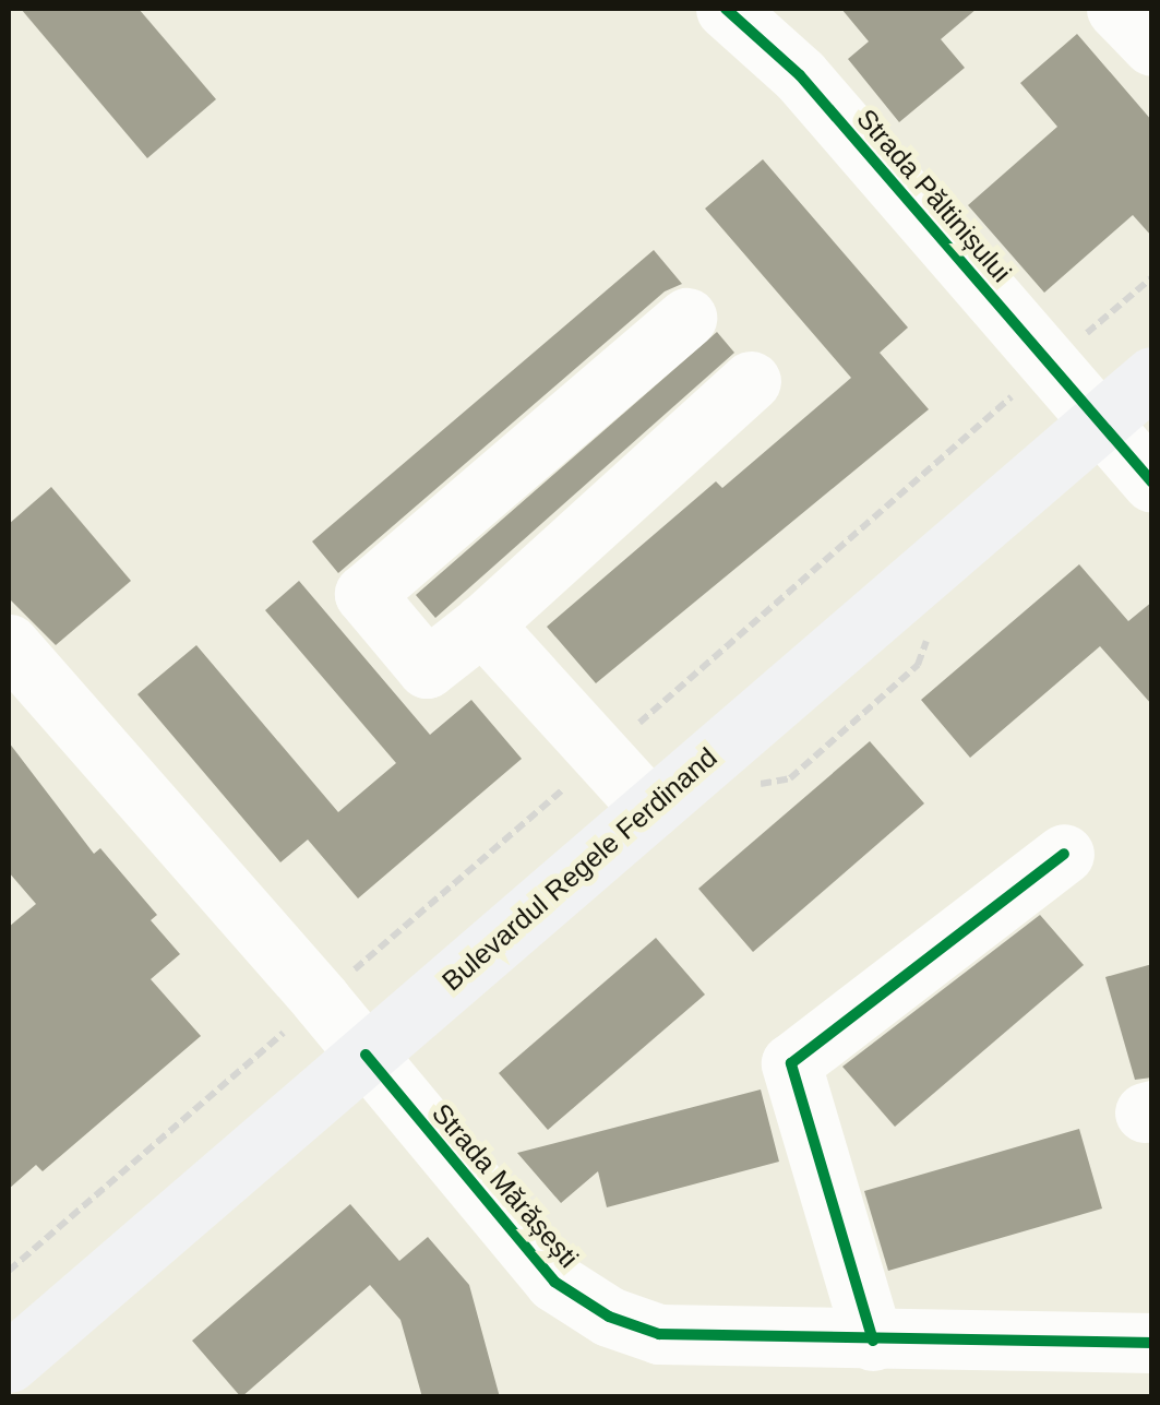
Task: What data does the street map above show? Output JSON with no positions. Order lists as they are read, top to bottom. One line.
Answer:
{"streets":{"main road":["Bulevardul Regele Ferdinand"],"street":["Strada Păltinișului","Strada Mărășești"]},"crossings":[["Strada Păltinișului","Bulevardul Regele Ferdinand"],["Bulevardul Regele Ferdinand","Strada Mărășești"]]}
